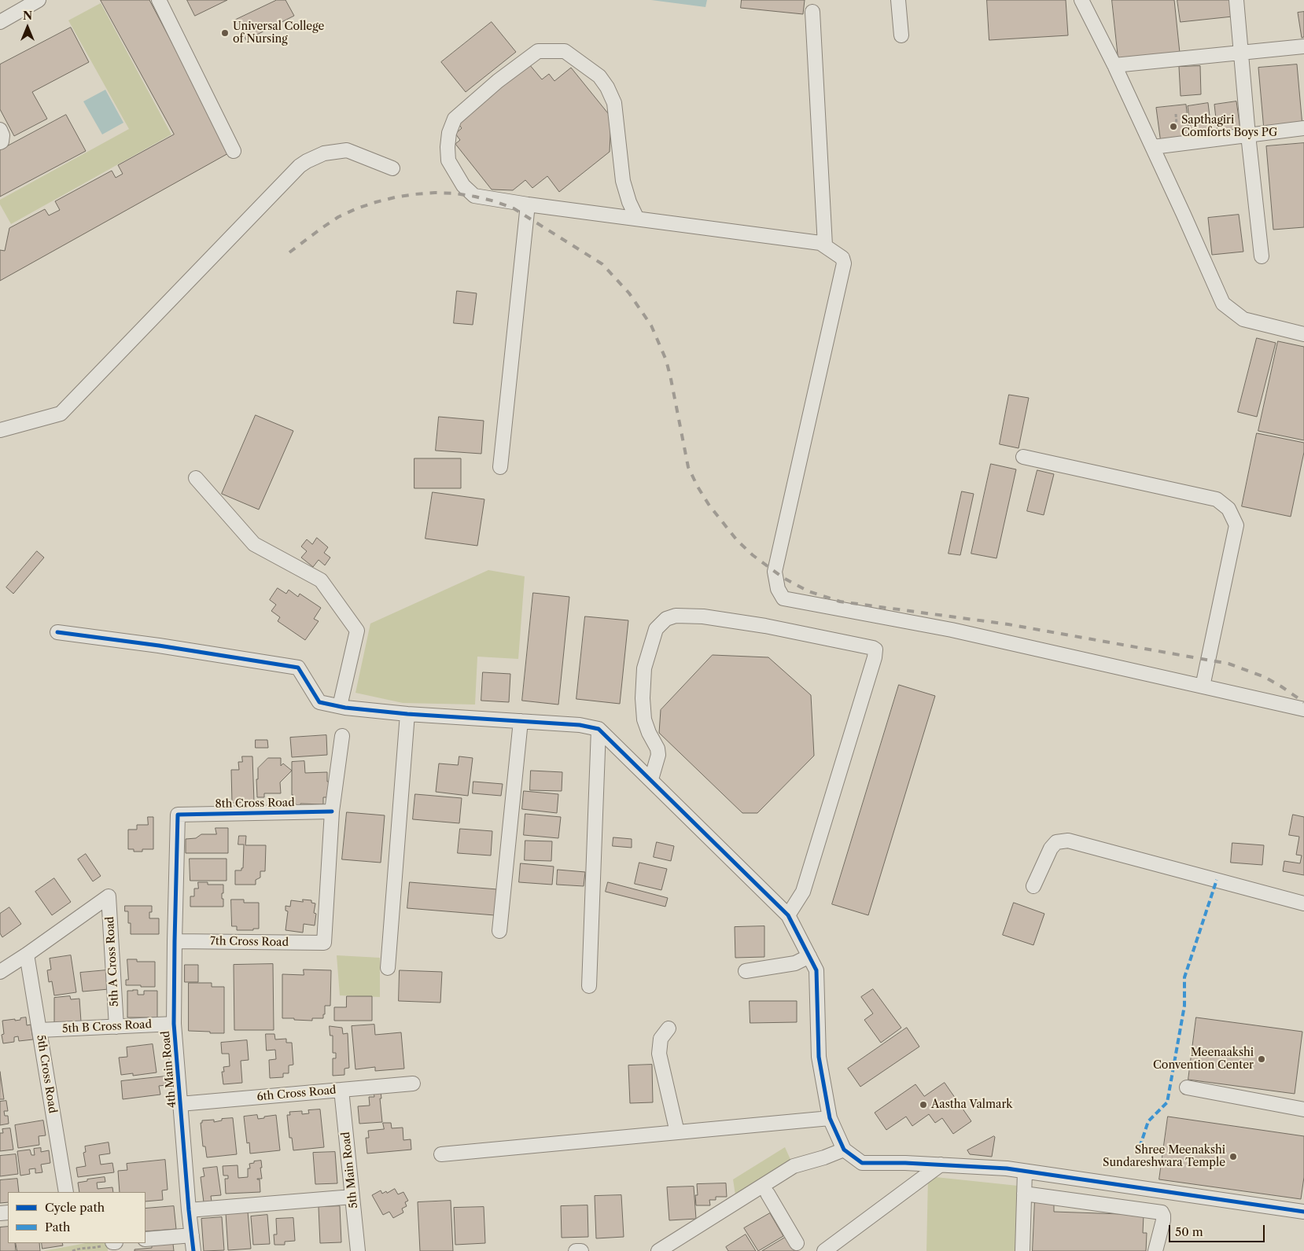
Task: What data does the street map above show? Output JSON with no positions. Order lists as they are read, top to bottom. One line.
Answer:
{"streets":{"street":["8th Cross Road","7th Cross Road","5th A Cross Road","5th B Cross Road","4th Main Road","5th Cross Road","6th Cross Road","5th Main Road"]},"crossings":[["8th Cross Road","7th Cross Road"],["8th Cross Road","4th Main Road"],["7th Cross Road","4th Main Road"],["5th A Cross Road","5th B Cross Road"],["5th A Cross Road","5th Cross Road"],["5th B Cross Road","4th Main Road"],["5th B Cross Road","5th Cross Road"],["4th Main Road","6th Cross Road"],["6th Cross Road","5th Main Road"]],"places":["Universal College of Nursing","Sapthagiri Comforts Boys PG","Meenaakshi Convention Center","Aastha Valmark","Shree Meenakshi Sundareshwara Temple"],"legend":["Cycle path","Path"],"scale_bar":"50 m","north":"top"}
